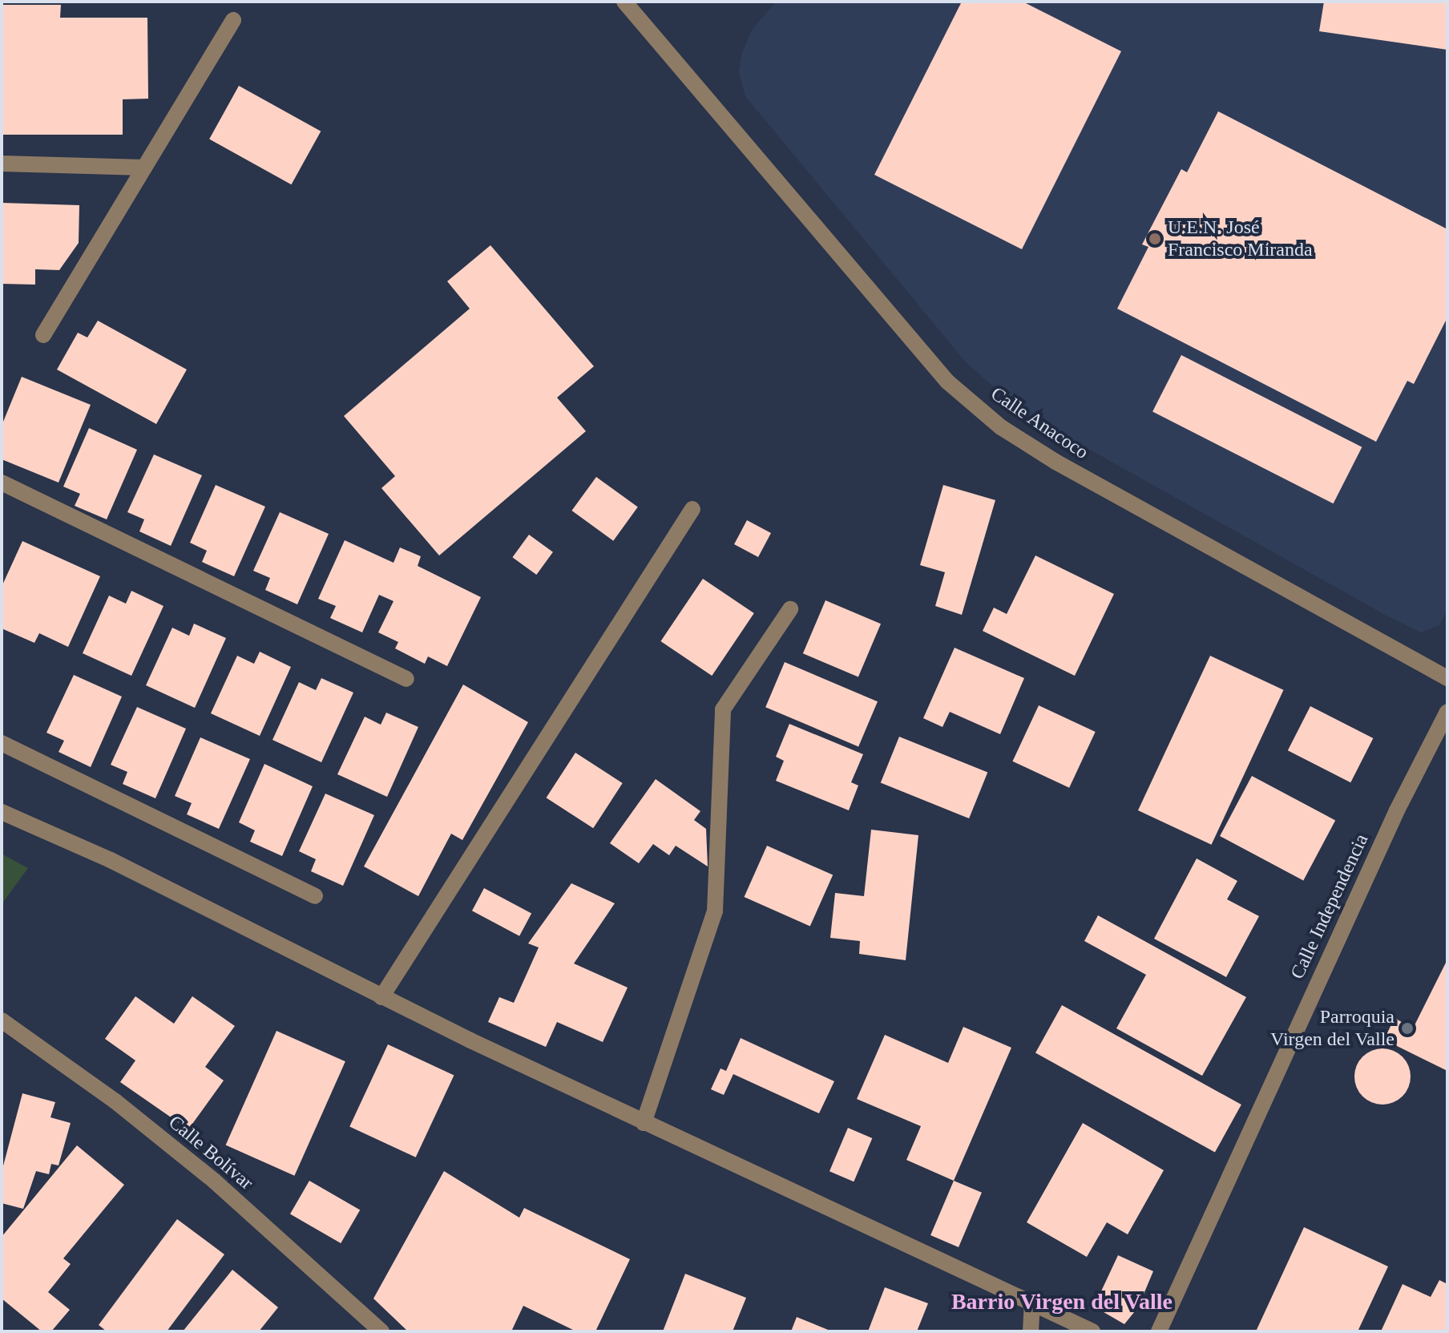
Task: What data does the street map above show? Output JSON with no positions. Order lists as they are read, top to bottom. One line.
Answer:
{"streets":{"street":["Calle Anacoco","Calle Independencia","Calle Bolívar"]},"districts":["Barrio Virgen del Valle"],"places":["U.E.N. José Francisco Miranda","Parroquia Virgen del Valle"]}
